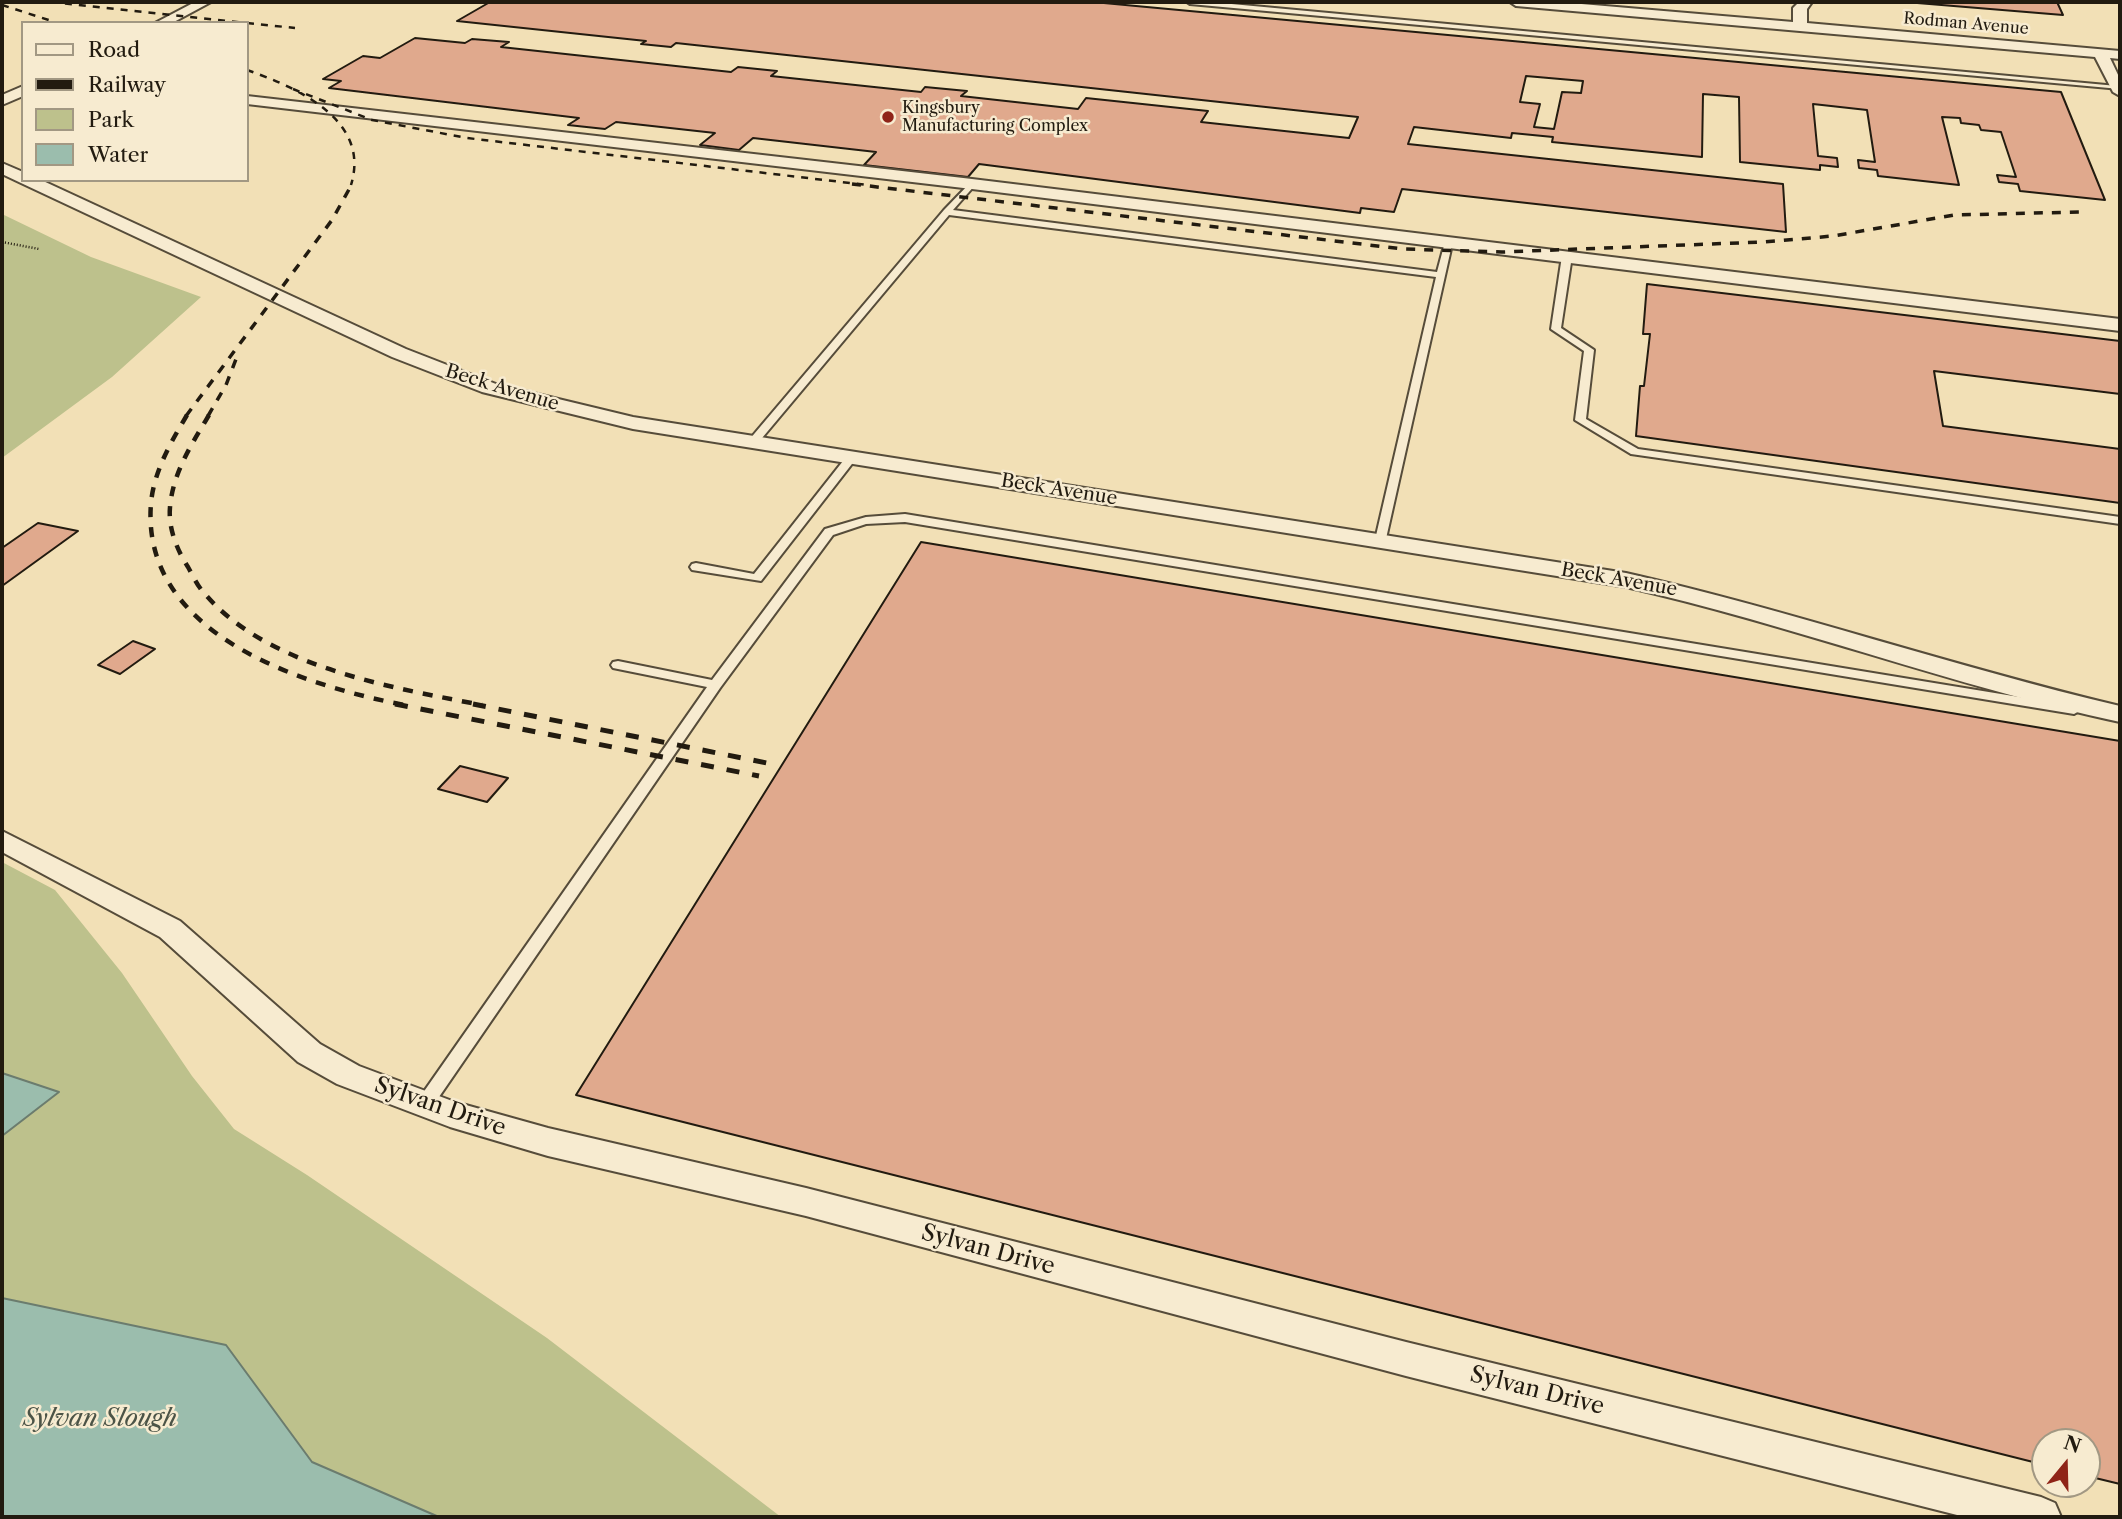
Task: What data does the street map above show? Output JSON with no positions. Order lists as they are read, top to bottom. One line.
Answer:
{"streets":{"street":["Rodman Avenue","Beck Avenue","Sylvan Drive"]},"water":["Sylvan Slough"],"places":["Kingsbury Manufacturing Complex"],"legend":["Road","Railway","Park","Water"],"north":"top"}
